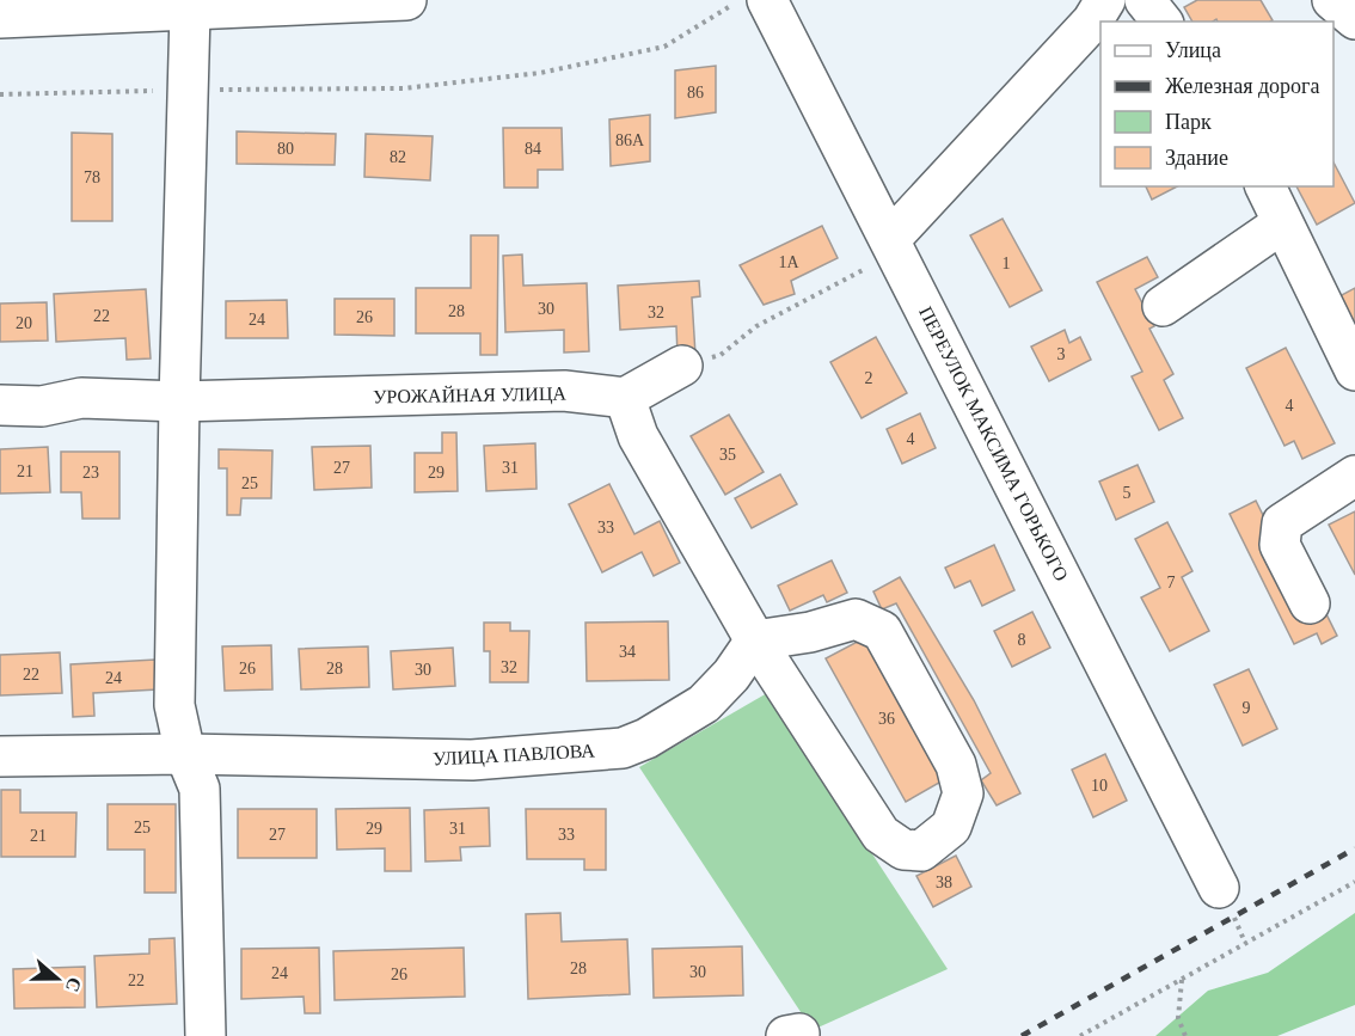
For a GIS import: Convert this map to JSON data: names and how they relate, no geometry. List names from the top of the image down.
{
  "streets": {
    "street": ["УРОЖАЙНАЯ УЛИЦА", "ПЕРЕУЛОК МАКСИМА ГОРЬКОГО", "УЛИЦА ПАВЛОВА"]
  },
  "house_numbers": [
    "86",
    "86А",
    "80",
    "84",
    "82",
    "78",
    "1А",
    "1",
    "30",
    "28",
    "32",
    "22",
    "26",
    "24",
    "20",
    "3",
    "2",
    "4",
    "4",
    "35",
    "27",
    "31",
    "21",
    "23",
    "29",
    "25",
    "5",
    "33",
    "7",
    "8",
    "34",
    "32",
    "26",
    "28",
    "30",
    "22",
    "24",
    "9",
    "36",
    "10",
    "25",
    "29",
    "31",
    "27",
    "33",
    "21",
    "38",
    "28",
    "30",
    "24",
    "26",
    "22"
  ],
  "legend": [
    "Улица",
    "Железная дорога",
    "Парк",
    "Здание"
  ],
  "north": "right"
}
